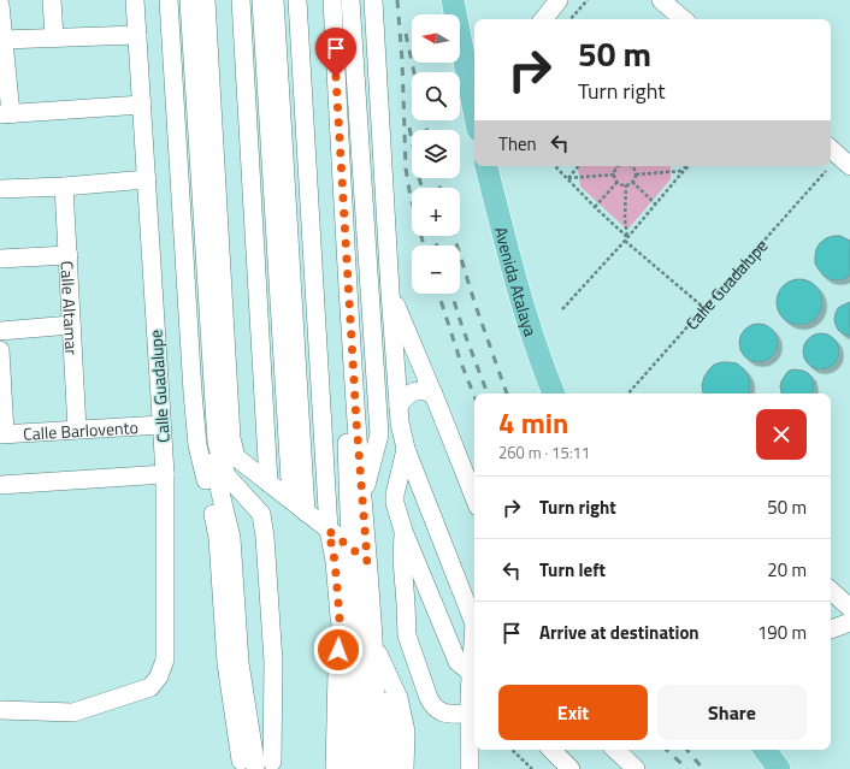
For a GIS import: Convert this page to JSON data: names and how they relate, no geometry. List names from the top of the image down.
{
  "streets": {
    "main road": ["Avenida Atalaya"],
    "street": ["Calle Guadalupe", "Calle Altamar", "Calle Barlovento"]
  },
  "crossings": [
    ["Calle Guadalupe", "Calle Barlovento"],
    ["Calle Altamar", "Calle Barlovento"]
  ],
  "north": "left",
  "page": {
    "map_buttons": ["+", "−"],
    "turn": ["50 m", "Turn right"],
    "then": "Then",
    "heading": ["4 min", "260 m · 15:11"],
    "list": [
      {
        "name": "Turn right",
        "value": "50 m"
      },
      {
        "name": "Turn left",
        "value": "20 m"
      },
      {
        "name": "Arrive at destination",
        "value": "190 m"
      }
    ],
    "buttons": ["Exit", "Share"]
  }
}
